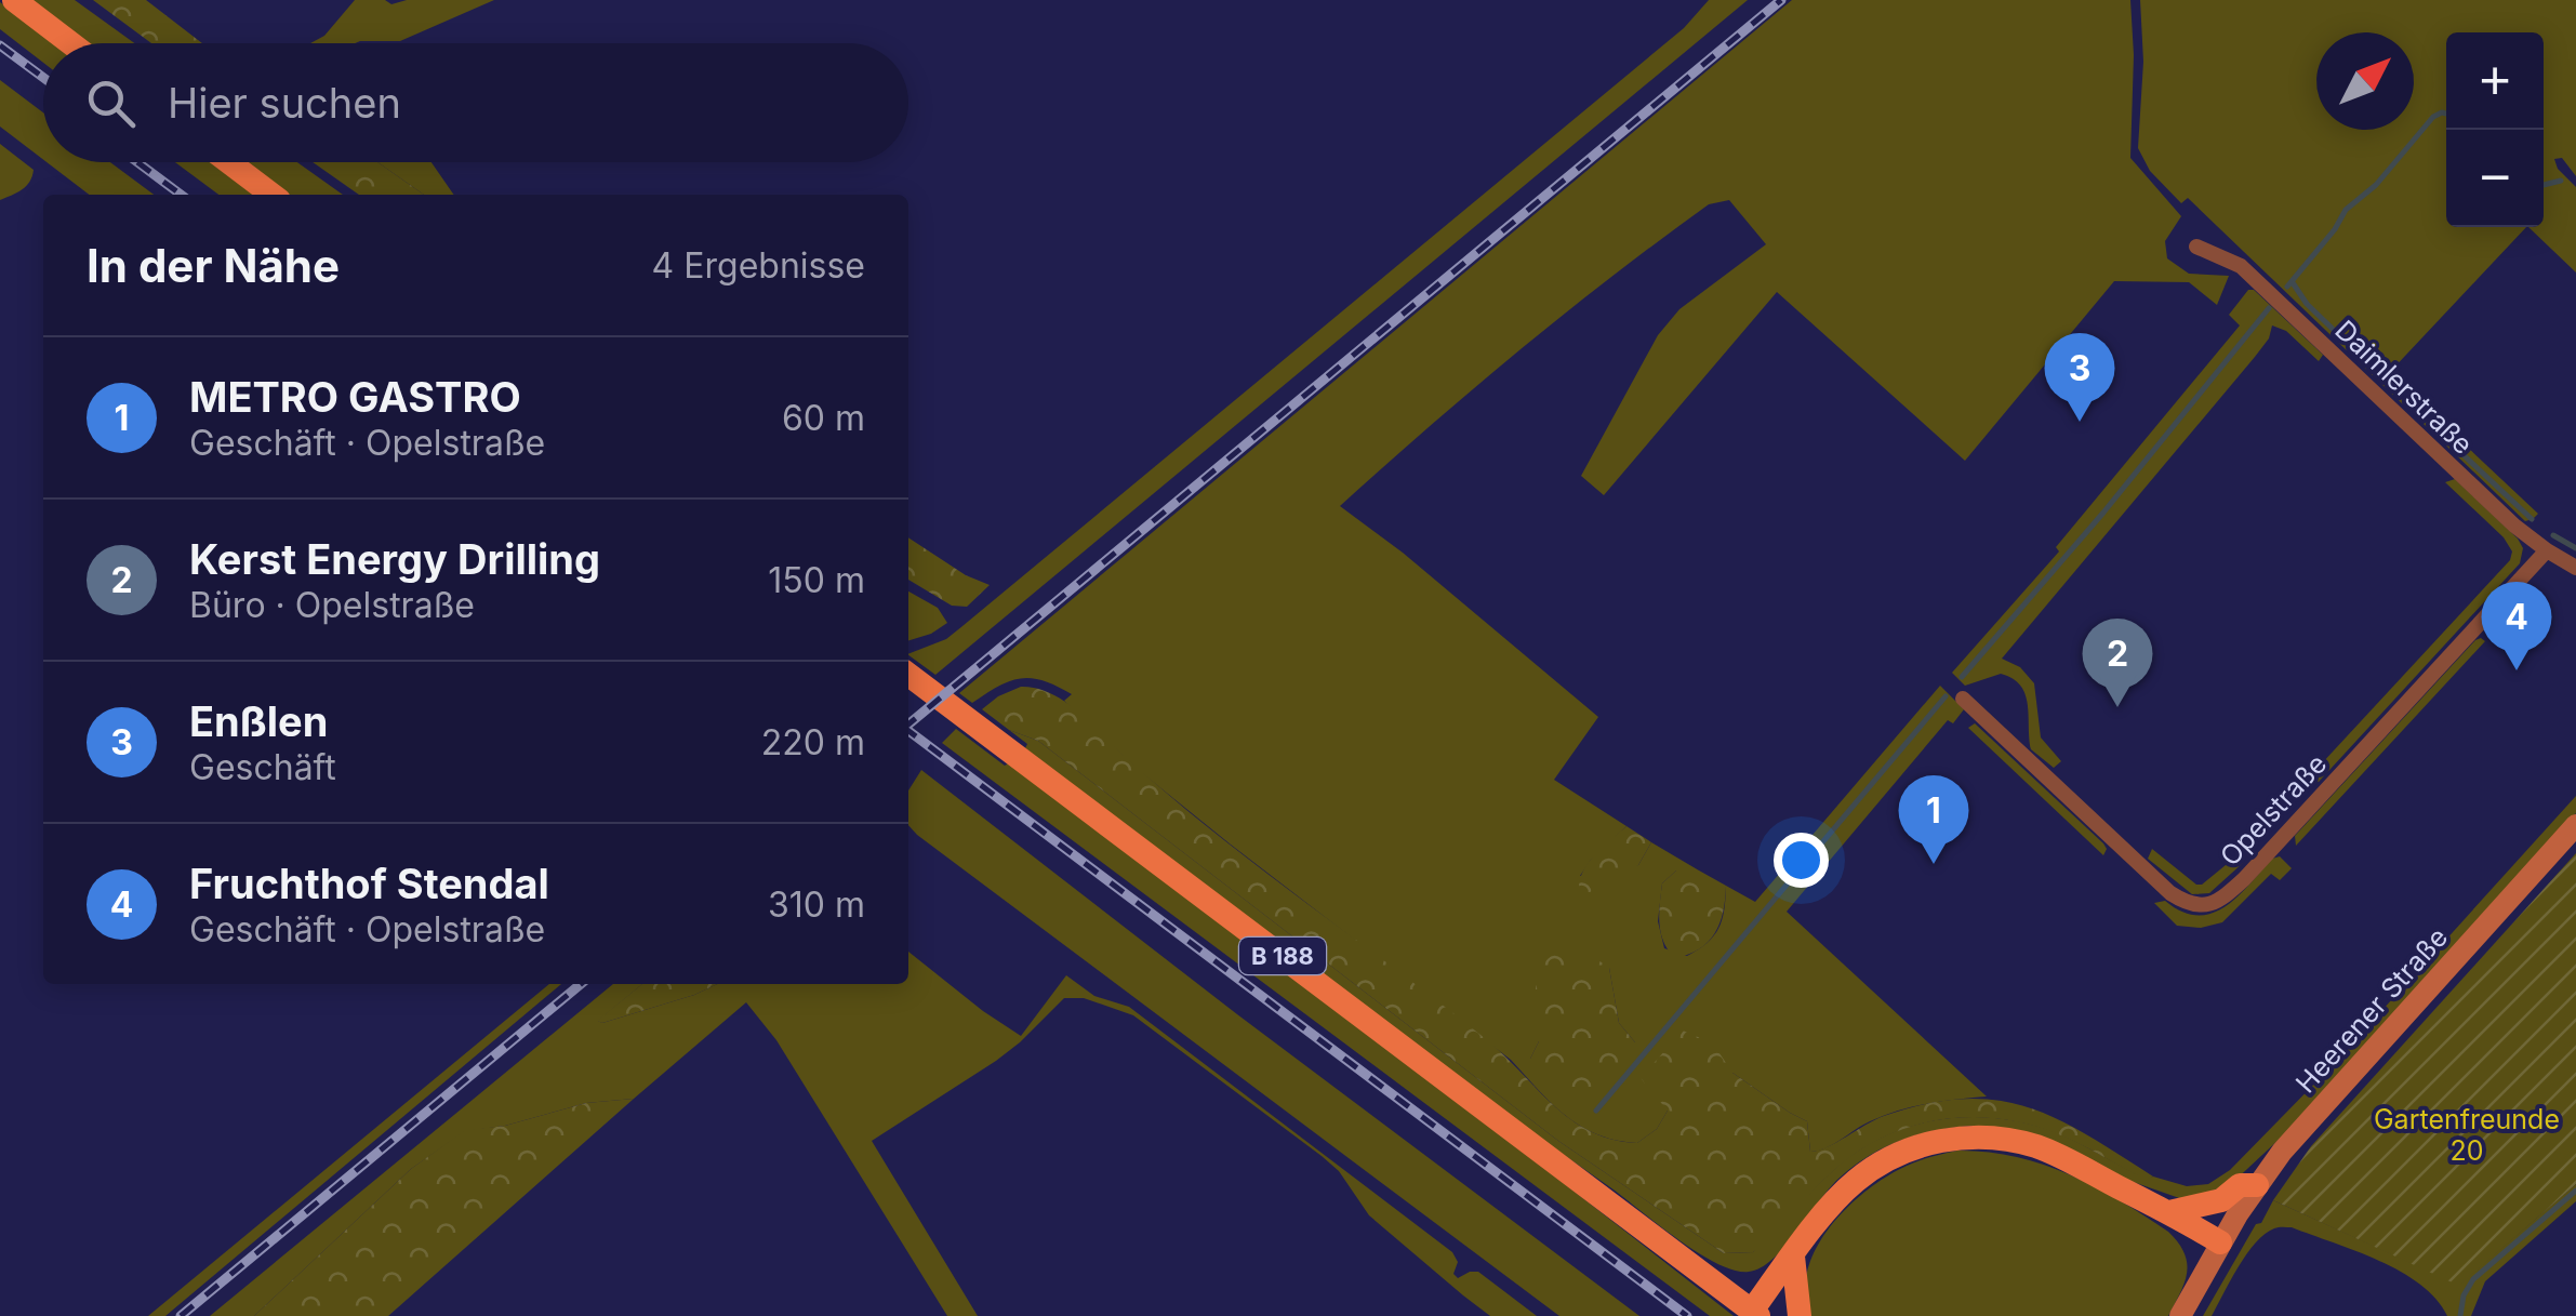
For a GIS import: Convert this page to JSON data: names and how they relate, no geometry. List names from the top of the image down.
{
  "streets": {
    "main road": ["B 188", "Heerener Straße"],
    "street": ["Daimlerstraße", "Opelstraße"]
  },
  "crossings": [
    ["Daimlerstraße", "Opelstraße"],
    ["B 188", "Heerener Straße"]
  ],
  "parks": ["Gartenfreunde 20"],
  "north": "top right",
  "page": {
    "map_buttons": ["+", "−"],
    "search": "Hier suchen",
    "heading": ["In der Nähe", "4 Ergebnisse"],
    "pins": [
      "3",
      "4",
      "2",
      "1"
    ],
    "list": [
      {
        "mark": "1",
        "name": "METRO GASTRO",
        "note": "Geschäft · Opelstraße",
        "value": "60 m"
      },
      {
        "mark": "2",
        "name": "Kerst Energy Drilling",
        "note": "Büro · Opelstraße",
        "value": "150 m"
      },
      {
        "mark": "3",
        "name": "Enßlen",
        "note": "Geschäft",
        "value": "220 m"
      },
      {
        "mark": "4",
        "name": "Fruchthof Stendal",
        "note": "Geschäft · Opelstraße",
        "value": "310 m"
      }
    ]
  }
}
